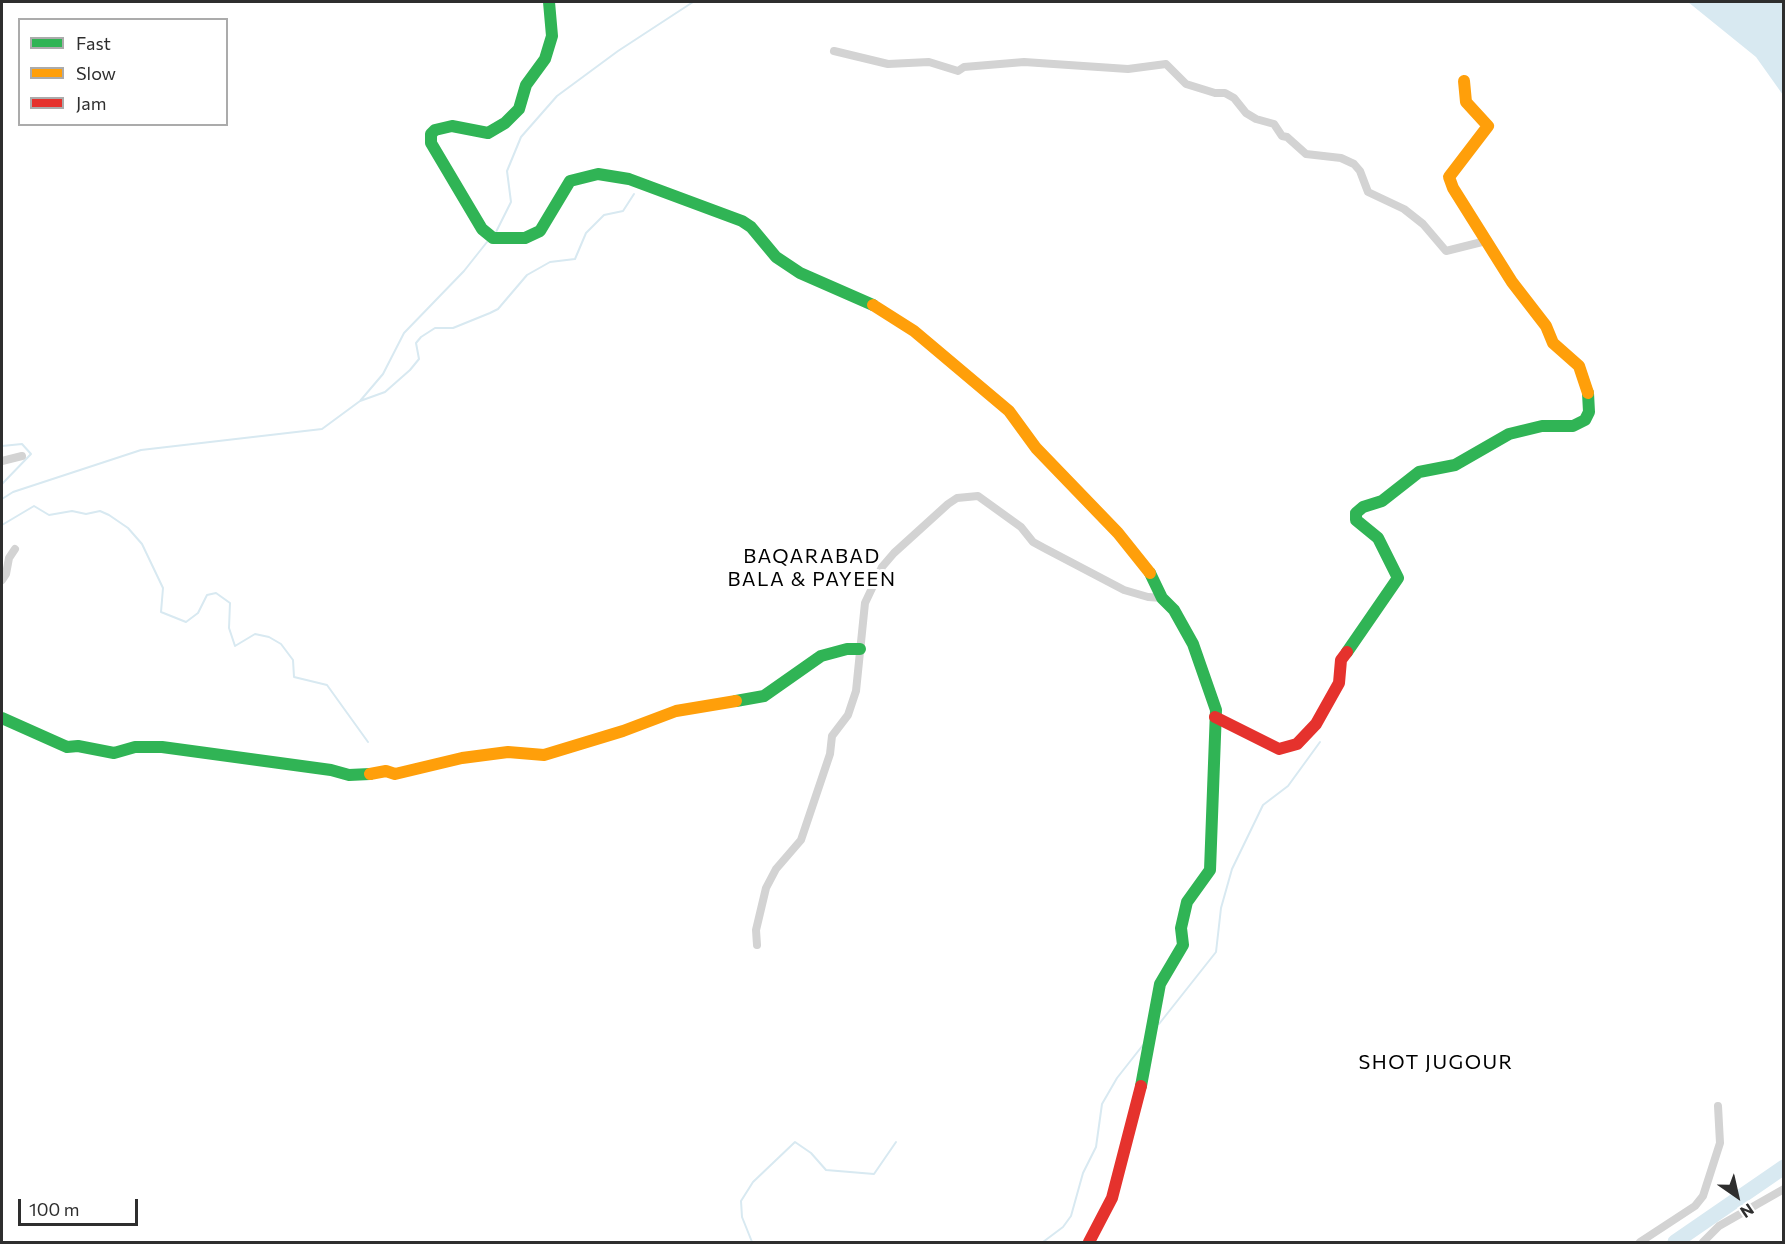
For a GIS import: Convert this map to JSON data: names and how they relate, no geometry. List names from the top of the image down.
{
  "districts": ["BAQARABAD BALA & PAYEEN", "SHOT JUGOUR"],
  "legend": ["Fast", "Slow", "Jam"],
  "scale_bar": "100 m",
  "north": "bottom right"
}
